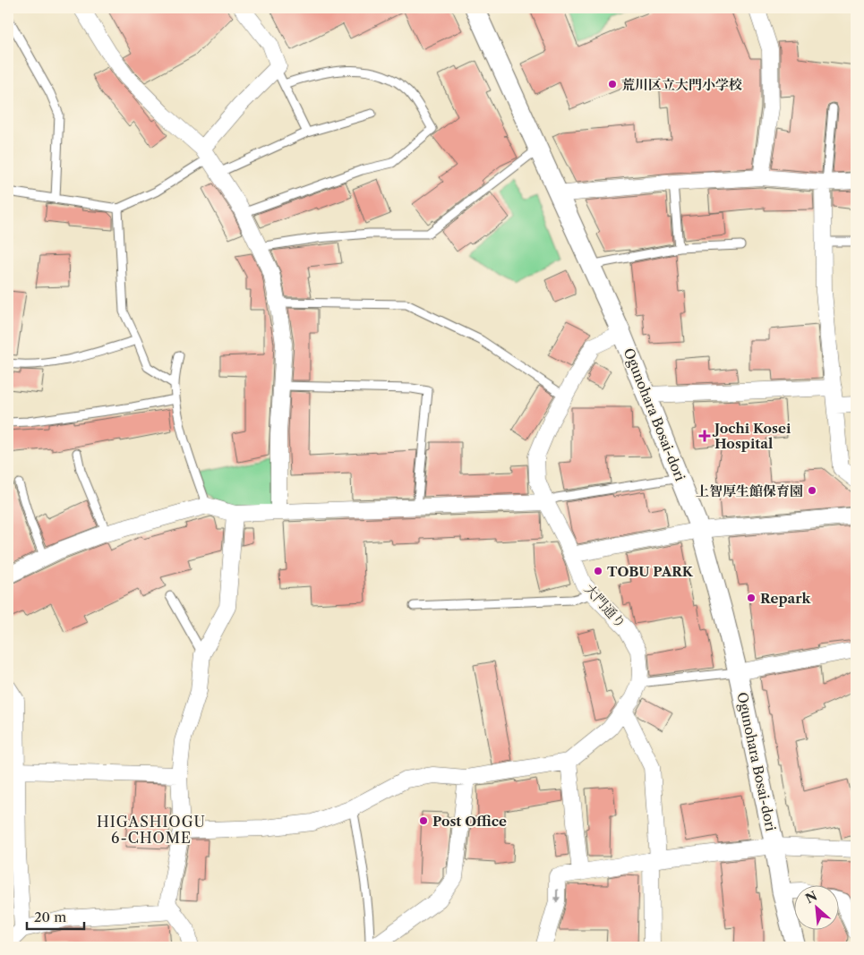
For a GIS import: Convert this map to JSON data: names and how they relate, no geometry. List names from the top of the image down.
{
  "streets": {
    "street": ["Ogunohara Bosai-dori", "大門通り"]
  },
  "crossings": [
    ["Ogunohara Bosai-dori", "大門通り"]
  ],
  "districts": ["HIGASHIOGU 6-CHOME"],
  "places": {
    "other": [
      "荒川区立大門小学校",
      "上智厚生館保育園",
      "TOBU PARK",
      "Repark",
      "Post Office"
    ],
    "health": ["Jochi Kosei Hospital"]
  },
  "scale_bar": "20 m",
  "north": "top left"
}
